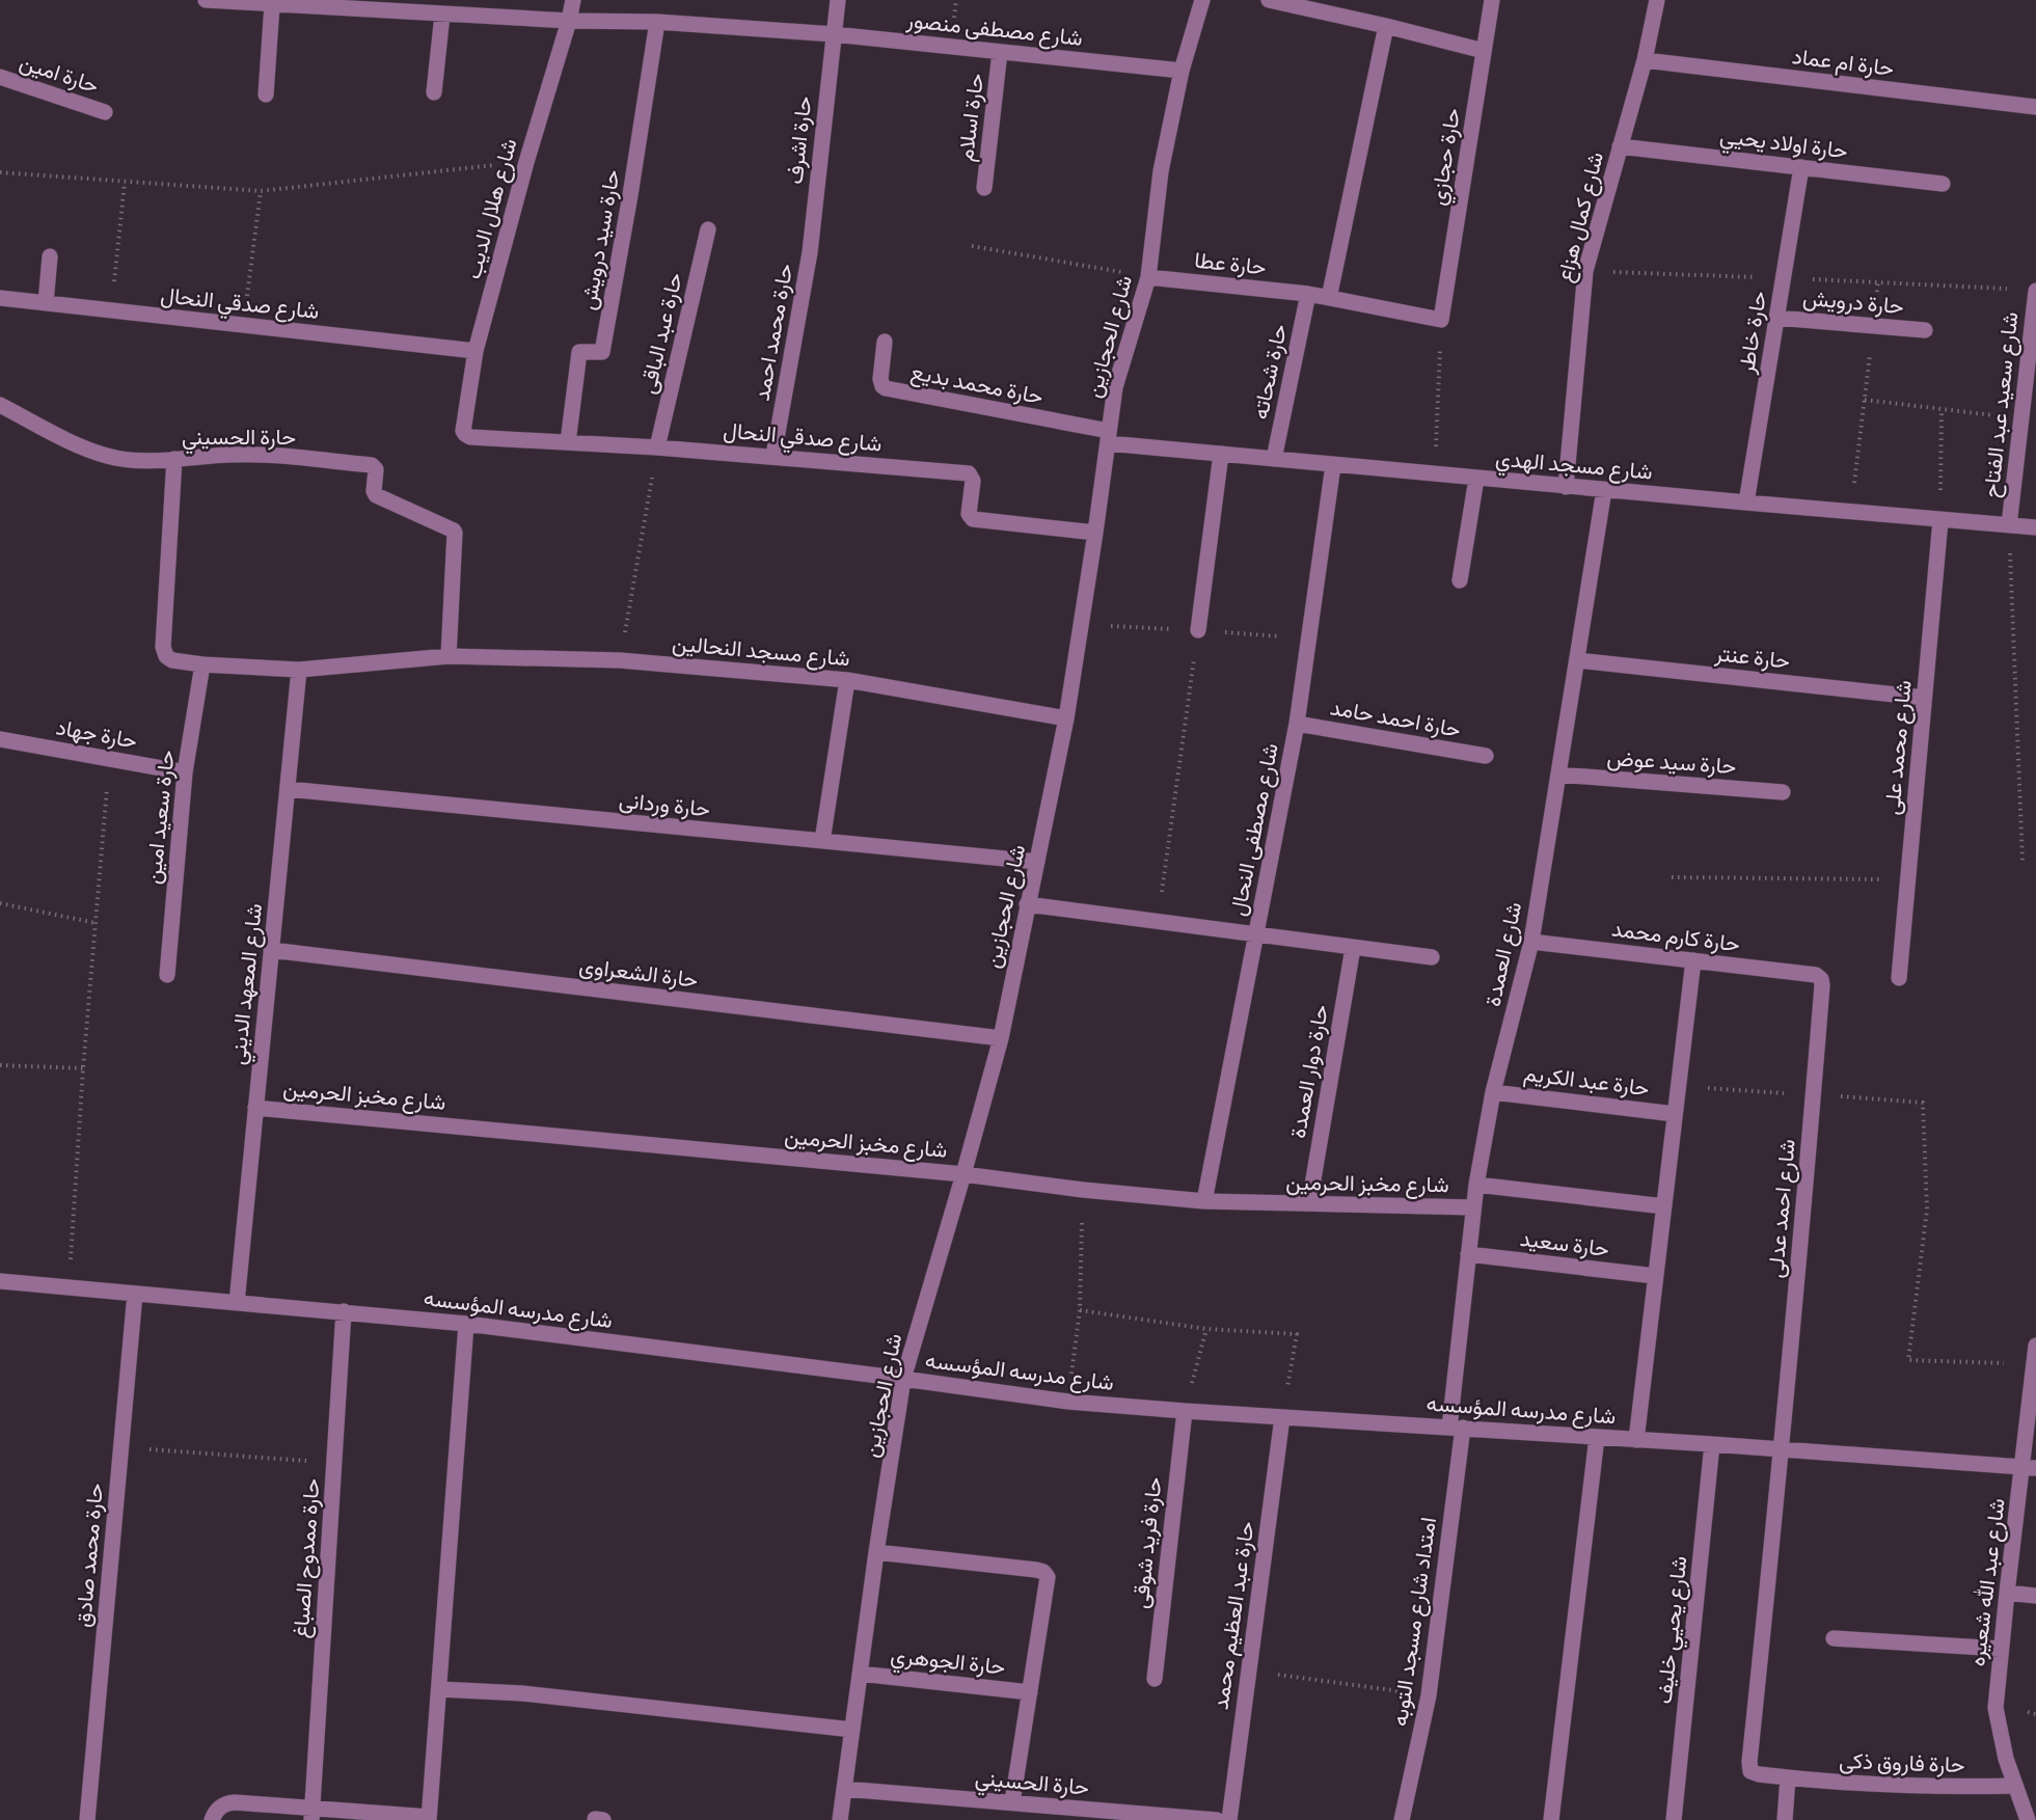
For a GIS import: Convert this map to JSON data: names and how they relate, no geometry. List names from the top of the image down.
{
  "streets": {
    "street": [
      "شارع مصطفى منصور",
      "حارة ام عماد",
      "حارة امين",
      "حارة اسلام",
      "حارة اشرف",
      "حارة اولاد يحيي",
      "حارة حجازي",
      "شارع هلال الديب",
      "شارع كمال هزاع",
      "حارة سيد درويش",
      "حارة عطا",
      "حارة درويش",
      "شارع صدقي النحال",
      "حارة محمد احمد",
      "حارة خاطر",
      "حارة عبد الباقى",
      "شارع الحجازين",
      "حارة شحاته",
      "حارة محمد بديع",
      "شارع سعيد عبد الفتاح",
      "حارة الحسيني",
      "شارع مسجد الهدي",
      "شارع مسجد النحالين",
      "حارة عنتر",
      "حارة احمد حامد",
      "حارة جهاد",
      "شارع محمد على",
      "حارة سيد عوض",
      "حارة وردانى",
      "حارة سعيد امين",
      "شارع مصطفى النحال",
      "حارة كارم محمد",
      "شارع العمدة",
      "حارة الشعراوى",
      "شارع المعهد الديني",
      "حارة دوار العمدة",
      "حارة عبد الكريم",
      "شارع مخبز الحرمين",
      "شارع احمد عدلى",
      "حارة سعيد",
      "شارع مدرسه المؤسسه",
      "حارة فريد شوقى",
      "حارة محمد صادق",
      "حارة ممدوح الصباغ",
      "شارع عبد الله شعيره",
      "حارة عبد العظيم محمد",
      "امتداد شارع مسجد التوبه",
      "شارع يحيي خليف",
      "حارة الجوهري",
      "حارة فاروق ذكى"
    ]
  },
  "crossings": [
    ["شارع مصطفى منصور", "حارة اسلام"],
    ["شارع مصطفى منصور", "حارة اشرف"],
    ["شارع مصطفى منصور", "شارع هلال الديب"],
    ["شارع مصطفى منصور", "حارة سيد درويش"],
    ["شارع مصطفى منصور", "شارع الحجازين"],
    ["حارة ام عماد", "شارع كمال هزاع"],
    ["حارة اشرف", "حارة محمد احمد"],
    ["حارة اولاد يحيي", "شارع كمال هزاع"],
    ["حارة اولاد يحيي", "حارة خاطر"],
    ["حارة حجازي", "حارة عطا"],
    ["شارع هلال الديب", "شارع صدقي النحال"],
    ["شارع كمال هزاع", "شارع مسجد الهدي"],
    ["حارة سيد درويش", "شارع صدقي النحال"],
    ["حارة عطا", "شارع الحجازين"],
    ["حارة عطا", "حارة شحاته"],
    ["حارة درويش", "حارة خاطر"],
    ["شارع صدقي النحال", "حارة محمد احمد"],
    ["شارع صدقي النحال", "حارة عبد الباقى"],
    ["شارع صدقي النحال", "شارع الحجازين"],
    ["حارة خاطر", "شارع مسجد الهدي"],
    ["شارع الحجازين", "حارة محمد بديع"],
    ["شارع الحجازين", "حارة الحسيني"],
    ["شارع الحجازين", "شارع مسجد الهدي"],
    ["شارع الحجازين", "شارع مسجد النحالين"],
    ["شارع الحجازين", "حارة وردانى"],
    ["شارع الحجازين", "حارة الشعراوى"],
    ["شارع الحجازين", "شارع مخبز الحرمين"],
    ["شارع الحجازين", "شارع مدرسه المؤسسه"],
    ["شارع الحجازين", "حارة الجوهري"],
    ["حارة شحاته", "شارع مسجد الهدي"],
    ["حارة محمد بديع", "شارع مسجد الهدي"],
    ["شارع سعيد عبد الفتاح", "شارع مسجد الهدي"],
    ["حارة الحسيني", "شارع مسجد النحالين"],
    ["شارع مسجد الهدي", "شارع محمد على"],
    ["شارع مسجد الهدي", "شارع مصطفى النحال"],
    ["شارع مسجد الهدي", "شارع العمدة"],
    ["شارع مسجد النحالين", "حارة سعيد امين"],
    ["شارع مسجد النحالين", "شارع المعهد الديني"],
    ["حارة عنتر", "شارع محمد على"],
    ["حارة عنتر", "شارع العمدة"],
    ["حارة احمد حامد", "شارع مصطفى النحال"],
    ["حارة جهاد", "حارة سعيد امين"],
    ["حارة سيد عوض", "شارع العمدة"],
    ["حارة وردانى", "شارع المعهد الديني"],
    ["شارع مصطفى النحال", "شارع مخبز الحرمين"],
    ["حارة كارم محمد", "شارع العمدة"],
    ["حارة كارم محمد", "شارع احمد عدلى"],
    ["شارع العمدة", "حارة عبد الكريم"],
    ["شارع العمدة", "شارع مخبز الحرمين"],
    ["شارع العمدة", "حارة سعيد"],
    ["شارع العمدة", "شارع مدرسه المؤسسه"],
    ["شارع العمدة", "امتداد شارع مسجد التوبه"],
    ["حارة الشعراوى", "شارع المعهد الديني"],
    ["شارع المعهد الديني", "شارع مخبز الحرمين"],
    ["شارع المعهد الديني", "شارع مدرسه المؤسسه"],
    ["حارة دوار العمدة", "شارع مخبز الحرمين"],
    ["شارع احمد عدلى", "شارع مدرسه المؤسسه"],
    ["شارع احمد عدلى", "حارة فاروق ذكى"],
    ["شارع مدرسه المؤسسه", "حارة فريد شوقى"],
    ["شارع مدرسه المؤسسه", "حارة محمد صادق"],
    ["شارع مدرسه المؤسسه", "حارة ممدوح الصباغ"],
    ["شارع مدرسه المؤسسه", "شارع عبد الله شعيره"],
    ["شارع مدرسه المؤسسه", "حارة عبد العظيم محمد"],
    ["شارع مدرسه المؤسسه", "امتداد شارع مسجد التوبه"],
    ["شارع مدرسه المؤسسه", "شارع يحيي خليف"],
    ["شارع عبد الله شعيره", "حارة فاروق ذكى"]
  ]
}
